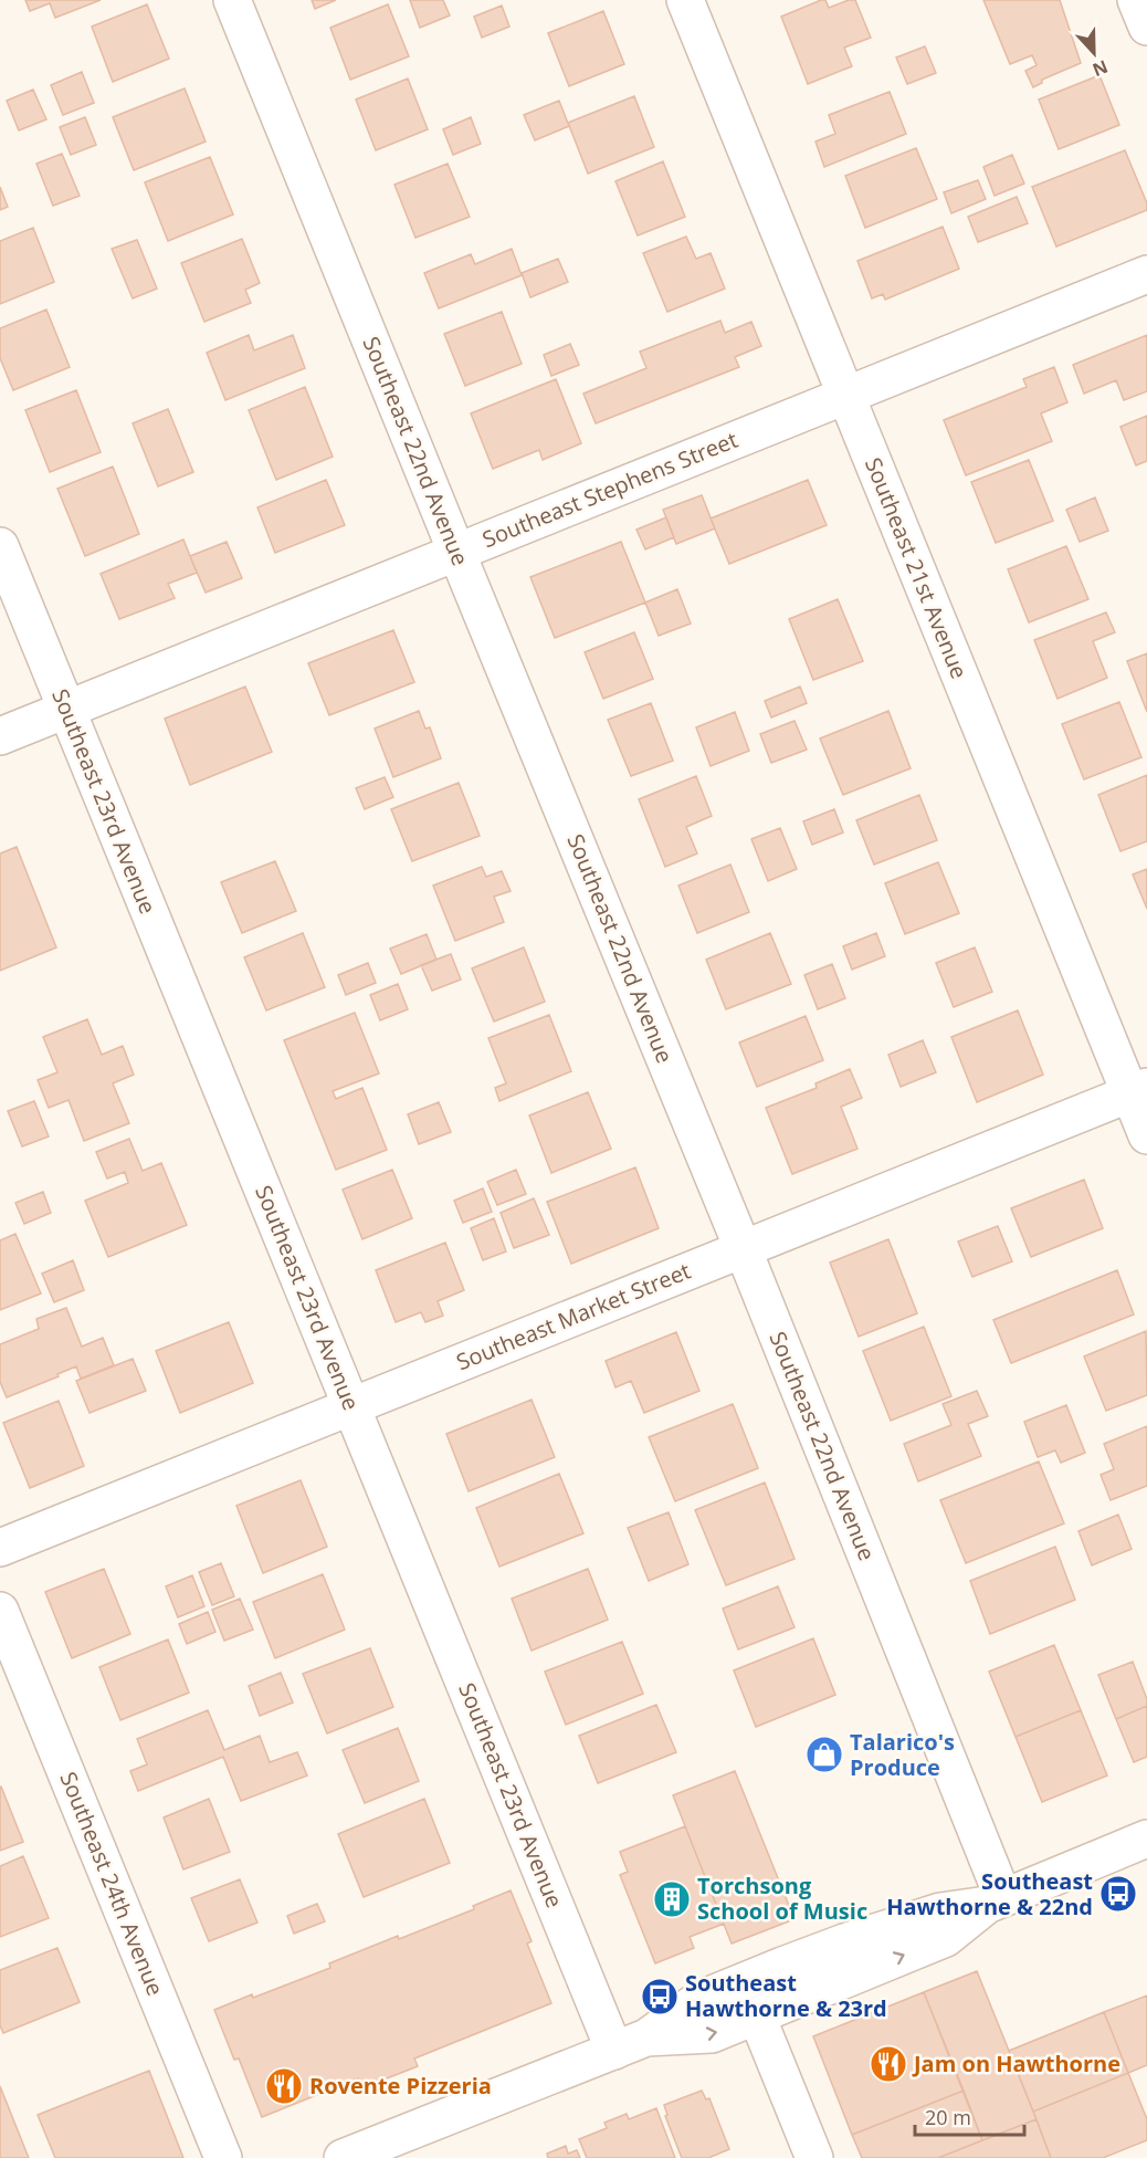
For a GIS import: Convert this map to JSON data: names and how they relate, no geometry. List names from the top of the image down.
{
  "streets": {
    "street": [
      "Southeast 22nd Avenue",
      "Southeast Stephens Street",
      "Southeast 21st Avenue",
      "Southeast 23rd Avenue",
      "Southeast Market Street",
      "Southeast 24th Avenue"
    ]
  },
  "crossings": [
    ["Southeast 22nd Avenue", "Southeast Stephens Street"],
    ["Southeast 22nd Avenue", "Southeast Market Street"],
    ["Southeast Stephens Street", "Southeast 21st Avenue"],
    ["Southeast Stephens Street", "Southeast 23rd Avenue"],
    ["Southeast 21st Avenue", "Southeast Market Street"],
    ["Southeast 23rd Avenue", "Southeast Market Street"]
  ],
  "places": {
    "shop": ["Talarico's Produce"],
    "bus stop": ["Southeast Hawthorne & 22nd", "Southeast Hawthorne & 23rd"],
    "building": ["Torchsong School of Music"],
    "restaurant": ["Jam on Hawthorne", "Rovente Pizzeria"]
  },
  "scale_bar": "20 m",
  "north": "bottom"
}
